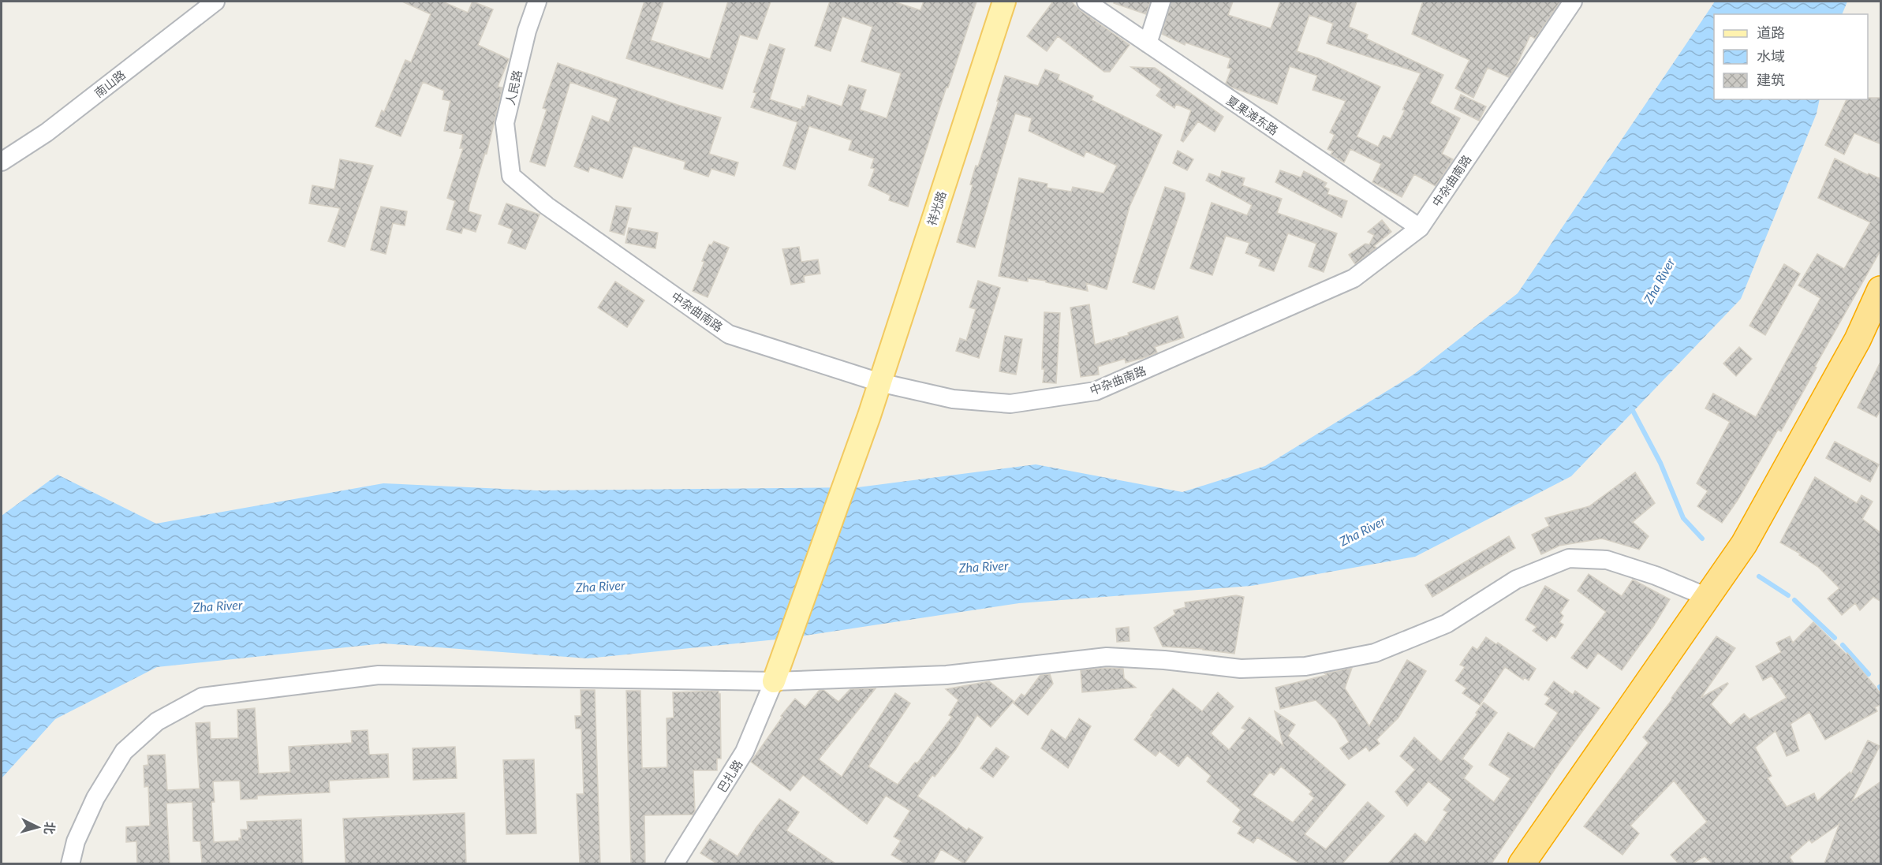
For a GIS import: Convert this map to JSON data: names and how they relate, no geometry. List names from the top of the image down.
{
  "streets": {
    "main road": ["祥光路"],
    "street": [
      "南山路",
      "人民路",
      "夏果滩东路",
      "中杂曲南路",
      "巴扎路"
    ]
  },
  "crossings": [
    ["人民路", "中杂曲南路"],
    ["夏果滩东路", "中杂曲南路"],
    ["中杂曲南路", "祥光路"],
    ["祥光路", "巴扎路"]
  ],
  "water": ["Zha River"],
  "legend": ["道路", "水域", "建筑"],
  "north": "right"
}
